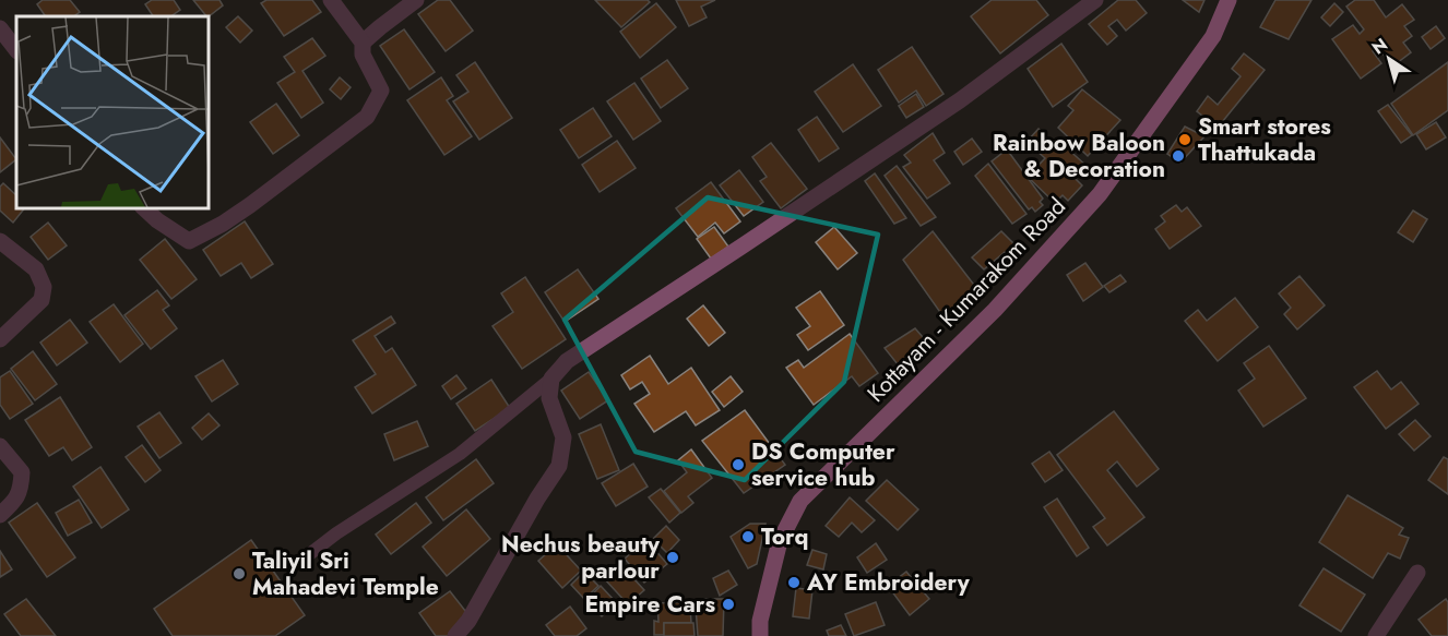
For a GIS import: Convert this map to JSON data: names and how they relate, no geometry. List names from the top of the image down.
{
  "streets": {
    "main road": ["Kottayam - Kumarakom Road"]
  },
  "places": [
    "Smart stores Thattukada",
    "Rainbow Baloon & Decoration",
    "DS Computer service hub",
    "Torq",
    "Nechus beauty parlour",
    "Taliyil Sri Mahadevi Temple",
    "AY Embroidery",
    "Empire Cars"
  ],
  "north": "top left"
}
